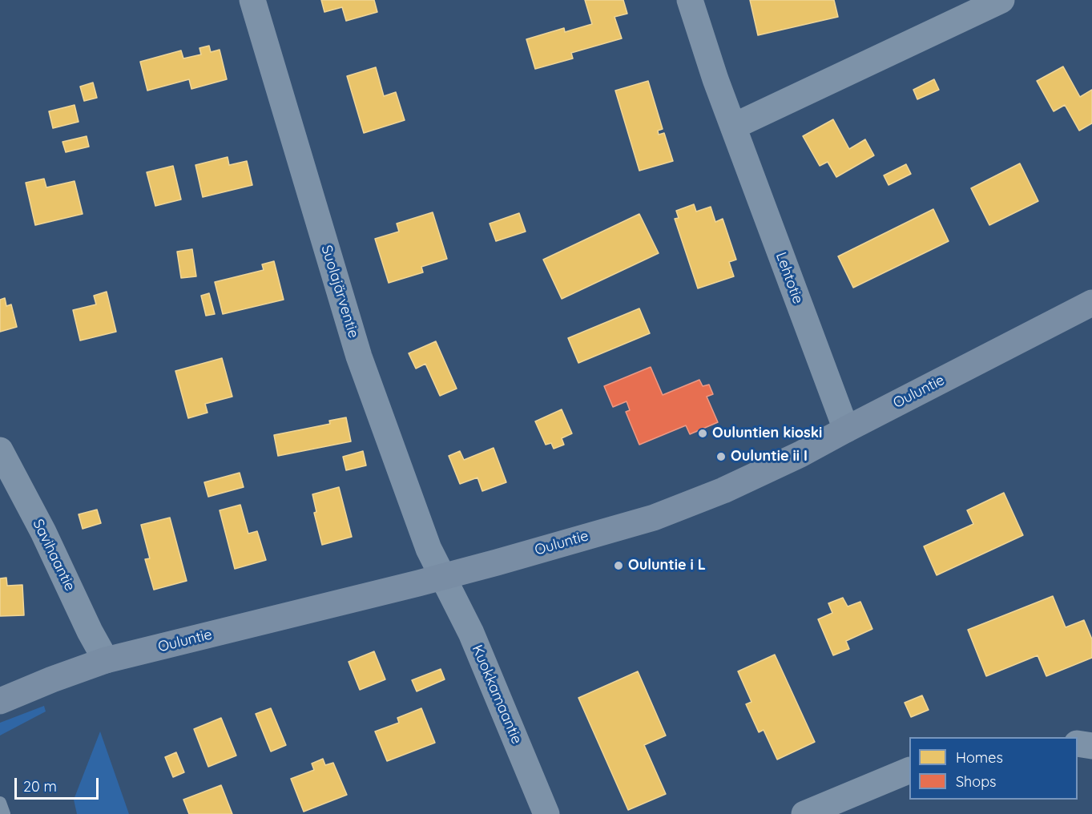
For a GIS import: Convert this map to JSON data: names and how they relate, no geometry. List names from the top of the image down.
{
  "streets": {
    "main road": ["Ouluntie"],
    "street": [
      "Lehtotie",
      "Suolajärventie",
      "Savihaantie",
      "Kuokkamaantie"
    ]
  },
  "crossings": [
    ["Lehtotie", "Ouluntie"],
    ["Suolajärventie", "Ouluntie"],
    ["Suolajärventie", "Kuokkamaantie"],
    ["Ouluntie", "Savihaantie"],
    ["Ouluntie", "Kuokkamaantie"]
  ],
  "places": ["Ouluntien kioski", "Ouluntie ii I", "Ouluntie i L"],
  "legend": ["Homes", "Shops"],
  "scale_bar": "20 m"
}
